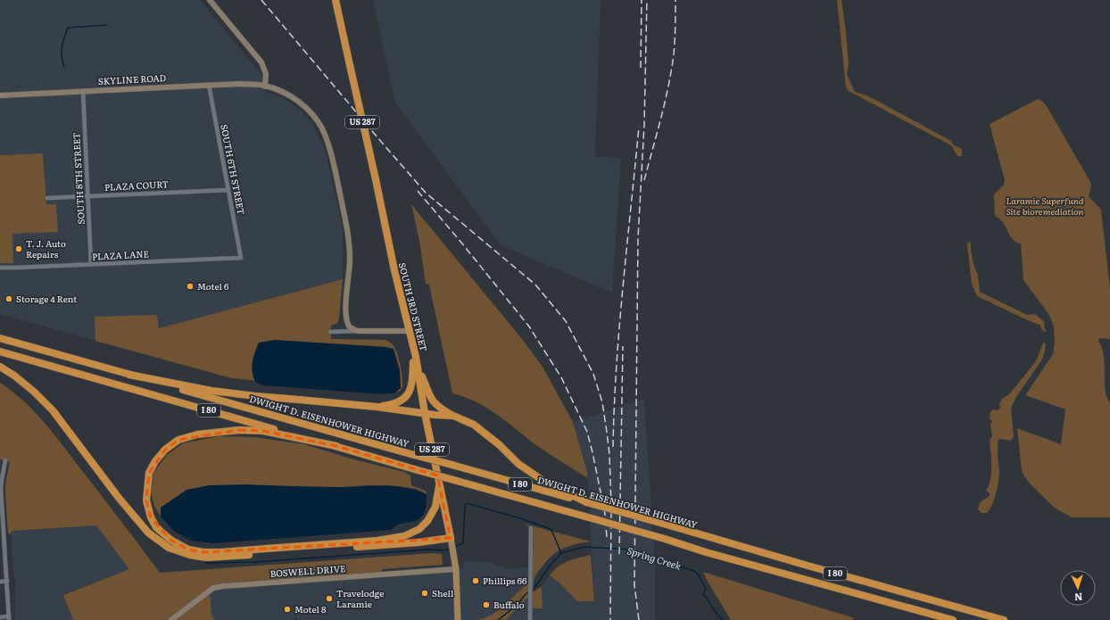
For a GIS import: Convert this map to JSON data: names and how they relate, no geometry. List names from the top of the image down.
{
  "streets": {
    "highway": [
      "US 287",
      "SOUTH 3RD STREET",
      "I 80",
      "DWIGHT D. EISENHOWER HIGHWAY"
    ],
    "main road": ["SKYLINE ROAD", "BOSWELL DRIVE"],
    "street": [
      "SOUTH 6TH STREET",
      "SOUTH 8TH STREET",
      "PLAZA COURT",
      "PLAZA LANE"
    ]
  },
  "crossings": [
    ["SKYLINE ROAD", "SOUTH 6TH STREET"],
    ["SKYLINE ROAD", "SOUTH 8TH STREET"],
    ["SOUTH 6TH STREET", "PLAZA COURT"],
    ["SOUTH 6TH STREET", "PLAZA LANE"],
    ["SOUTH 8TH STREET", "PLAZA COURT"],
    ["SOUTH 8TH STREET", "PLAZA LANE"],
    ["SOUTH 3RD STREET", "BOSWELL DRIVE"]
  ],
  "water": ["Spring Creek"],
  "parks": ["Laramie Superfund Site bioremediation"],
  "places": [
    "T. J. Auto Repairs",
    "Motel 6",
    "Storage 4 Rent",
    "Phillips 66",
    "Shell",
    "Travelodge Laramie",
    "Buffalo",
    "Motel 8"
  ],
  "north": "bottom"
}
